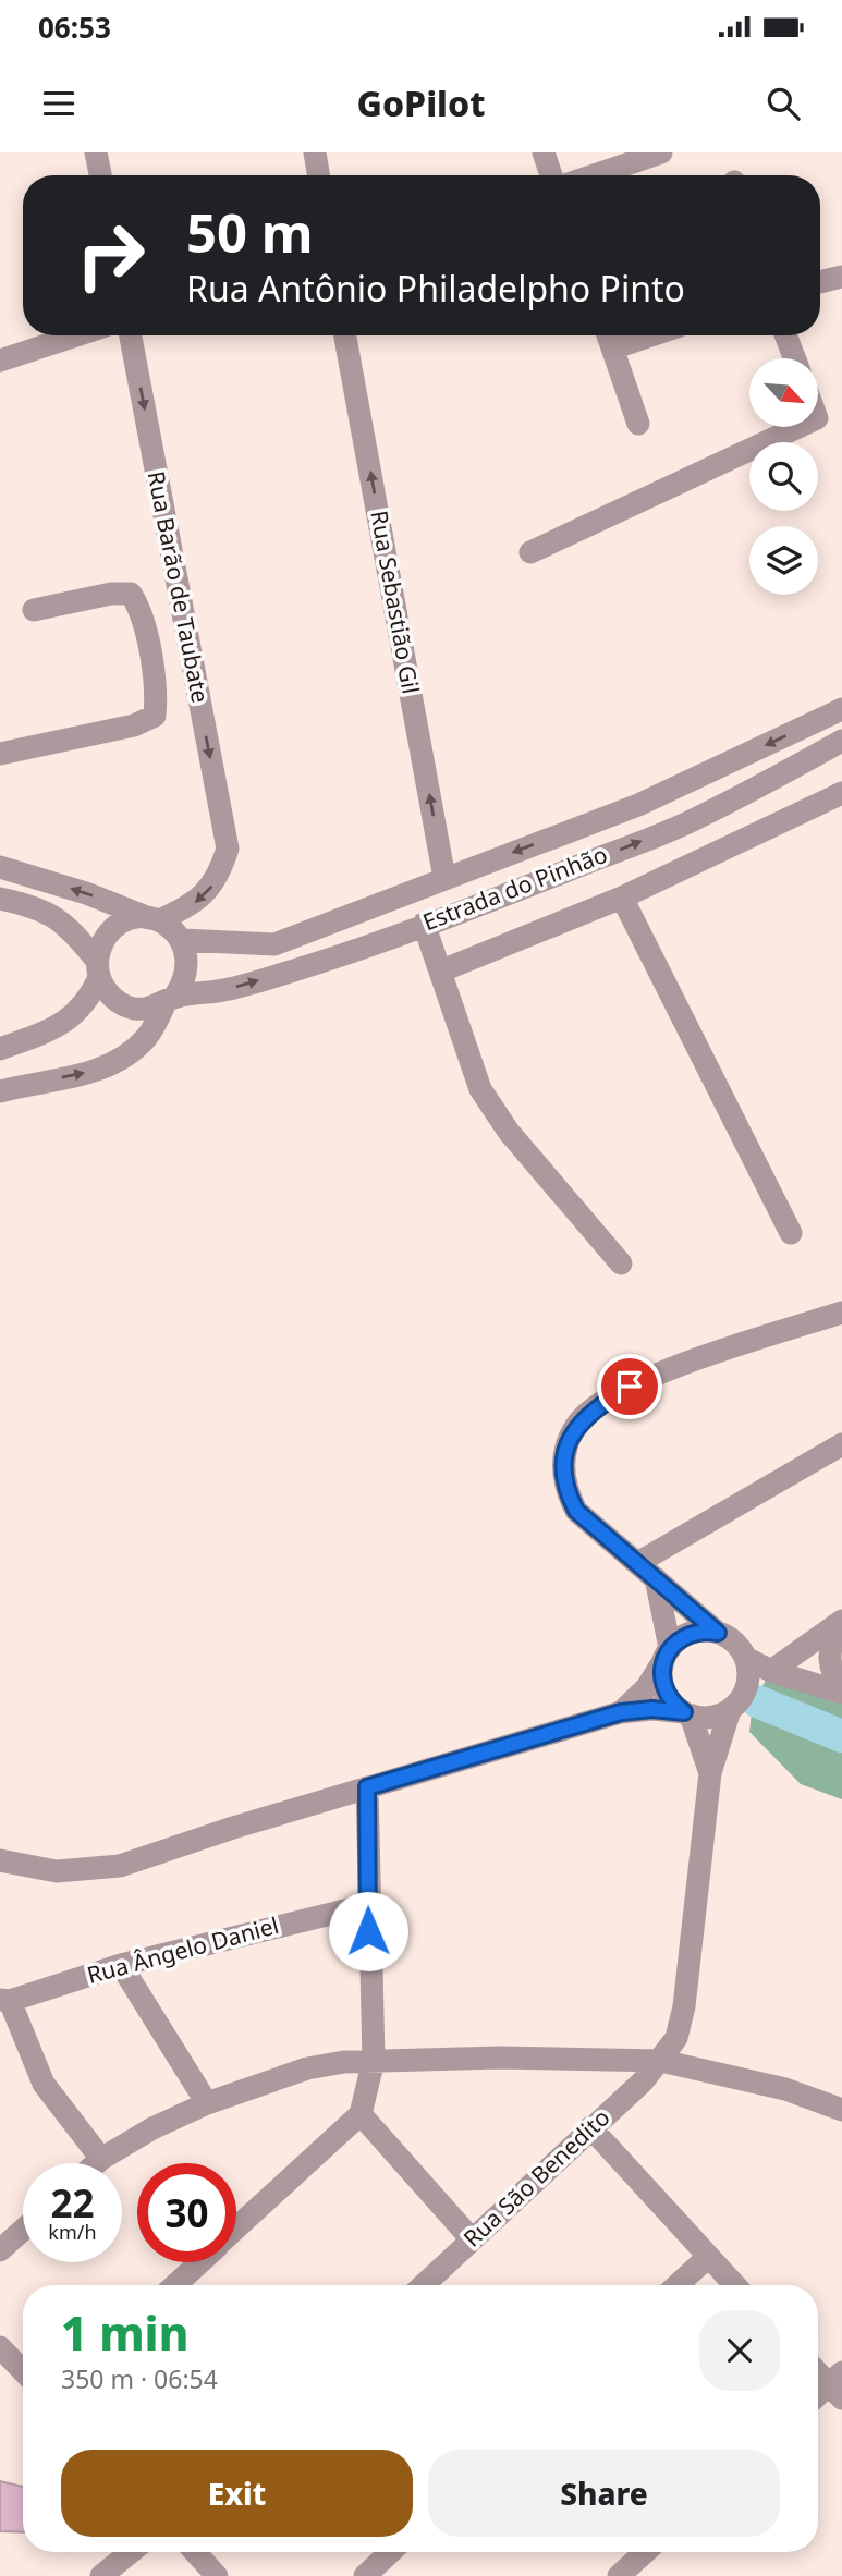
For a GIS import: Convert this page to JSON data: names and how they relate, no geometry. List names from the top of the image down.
{
  "streets": {
    "street": [
      "Rua Barão de Taubate",
      "Rua Sebastião Gil",
      "Estrada do Pinhão",
      "Rua Ângelo Daniel",
      "Rua São Benedito"
    ]
  },
  "crossings": [
    ["Rua Barão de Taubate", "Estrada do Pinhão"],
    ["Rua Sebastião Gil", "Estrada do Pinhão"]
  ],
  "one_way": ["Rua Barão de Taubate", "Rua Sebastião Gil"],
  "north": "bottom right",
  "page": {
    "status": "06:53",
    "header": "GoPilot",
    "turn": ["50 m", "Rua Antônio Philadelpho Pinto"],
    "speed": "22 km/h",
    "limit": "30",
    "heading": ["1 min", "350 m · 06:54"],
    "buttons": ["Exit", "Share"]
  }
}
